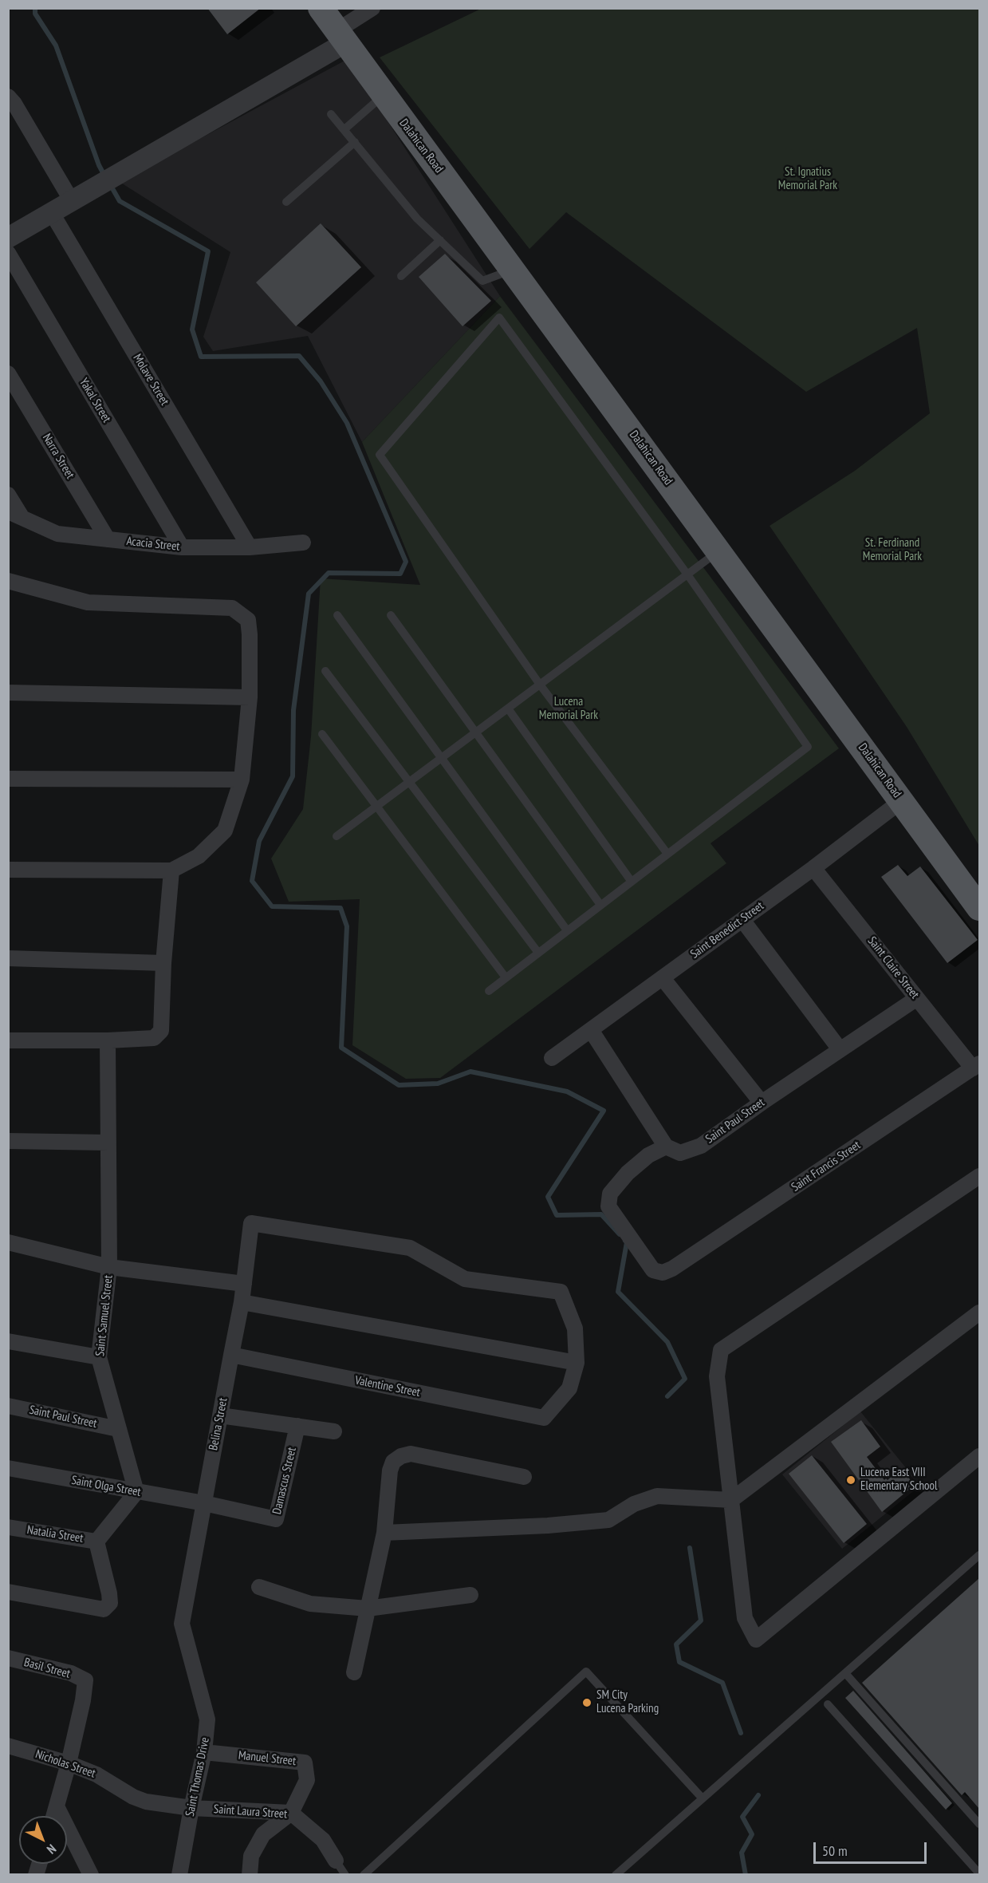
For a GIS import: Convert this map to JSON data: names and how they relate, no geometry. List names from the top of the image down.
{
  "streets": {
    "main road": ["Dalahican Road"],
    "street": [
      "Molave Street",
      "Yakal Street",
      "Narra Street",
      "Acacia Street",
      "Saint Benedict Street",
      "Saint Claire Street",
      "Saint Paul Street",
      "Saint Francis Street",
      "Saint Samuel Street",
      "Valentine Street",
      "Belina Street",
      "Damascus Street",
      "Saint Olga Street",
      "Natalia Street",
      "Basil Street",
      "Manuel Street",
      "Nicholas Street",
      "Saint Thomas Drive",
      "Saint Laura Street"
    ]
  },
  "crossings": [
    ["Dalahican Road", "Saint Benedict Street"],
    ["Molave Street", "Acacia Street"],
    ["Yakal Street", "Acacia Street"],
    ["Narra Street", "Acacia Street"],
    ["Saint Benedict Street", "Saint Claire Street"],
    ["Saint Claire Street", "Saint Paul Street"],
    ["Saint Claire Street", "Saint Francis Street"],
    ["Saint Paul Street", "Saint Francis Street"],
    ["Saint Paul Street", "Saint Samuel Street"],
    ["Saint Samuel Street", "Saint Olga Street"],
    ["Saint Samuel Street", "Natalia Street"],
    ["Valentine Street", "Belina Street"],
    ["Belina Street", "Damascus Street"],
    ["Belina Street", "Saint Olga Street"],
    ["Belina Street", "Saint Thomas Drive"],
    ["Damascus Street", "Saint Olga Street"],
    ["Saint Olga Street", "Natalia Street"],
    ["Basil Street", "Nicholas Street"],
    ["Manuel Street", "Saint Thomas Drive"],
    ["Manuel Street", "Saint Laura Street"],
    ["Nicholas Street", "Saint Laura Street"],
    ["Saint Thomas Drive", "Saint Laura Street"]
  ],
  "parks": ["St. Ignatius Memorial Park", "St. Ferdinand Memorial Park", "Lucena Memorial Park"],
  "places": ["Lucena East VIII Elementary School", "SM City Lucena Parking"],
  "scale_bar": "50 m",
  "north": "bottom right"
}
